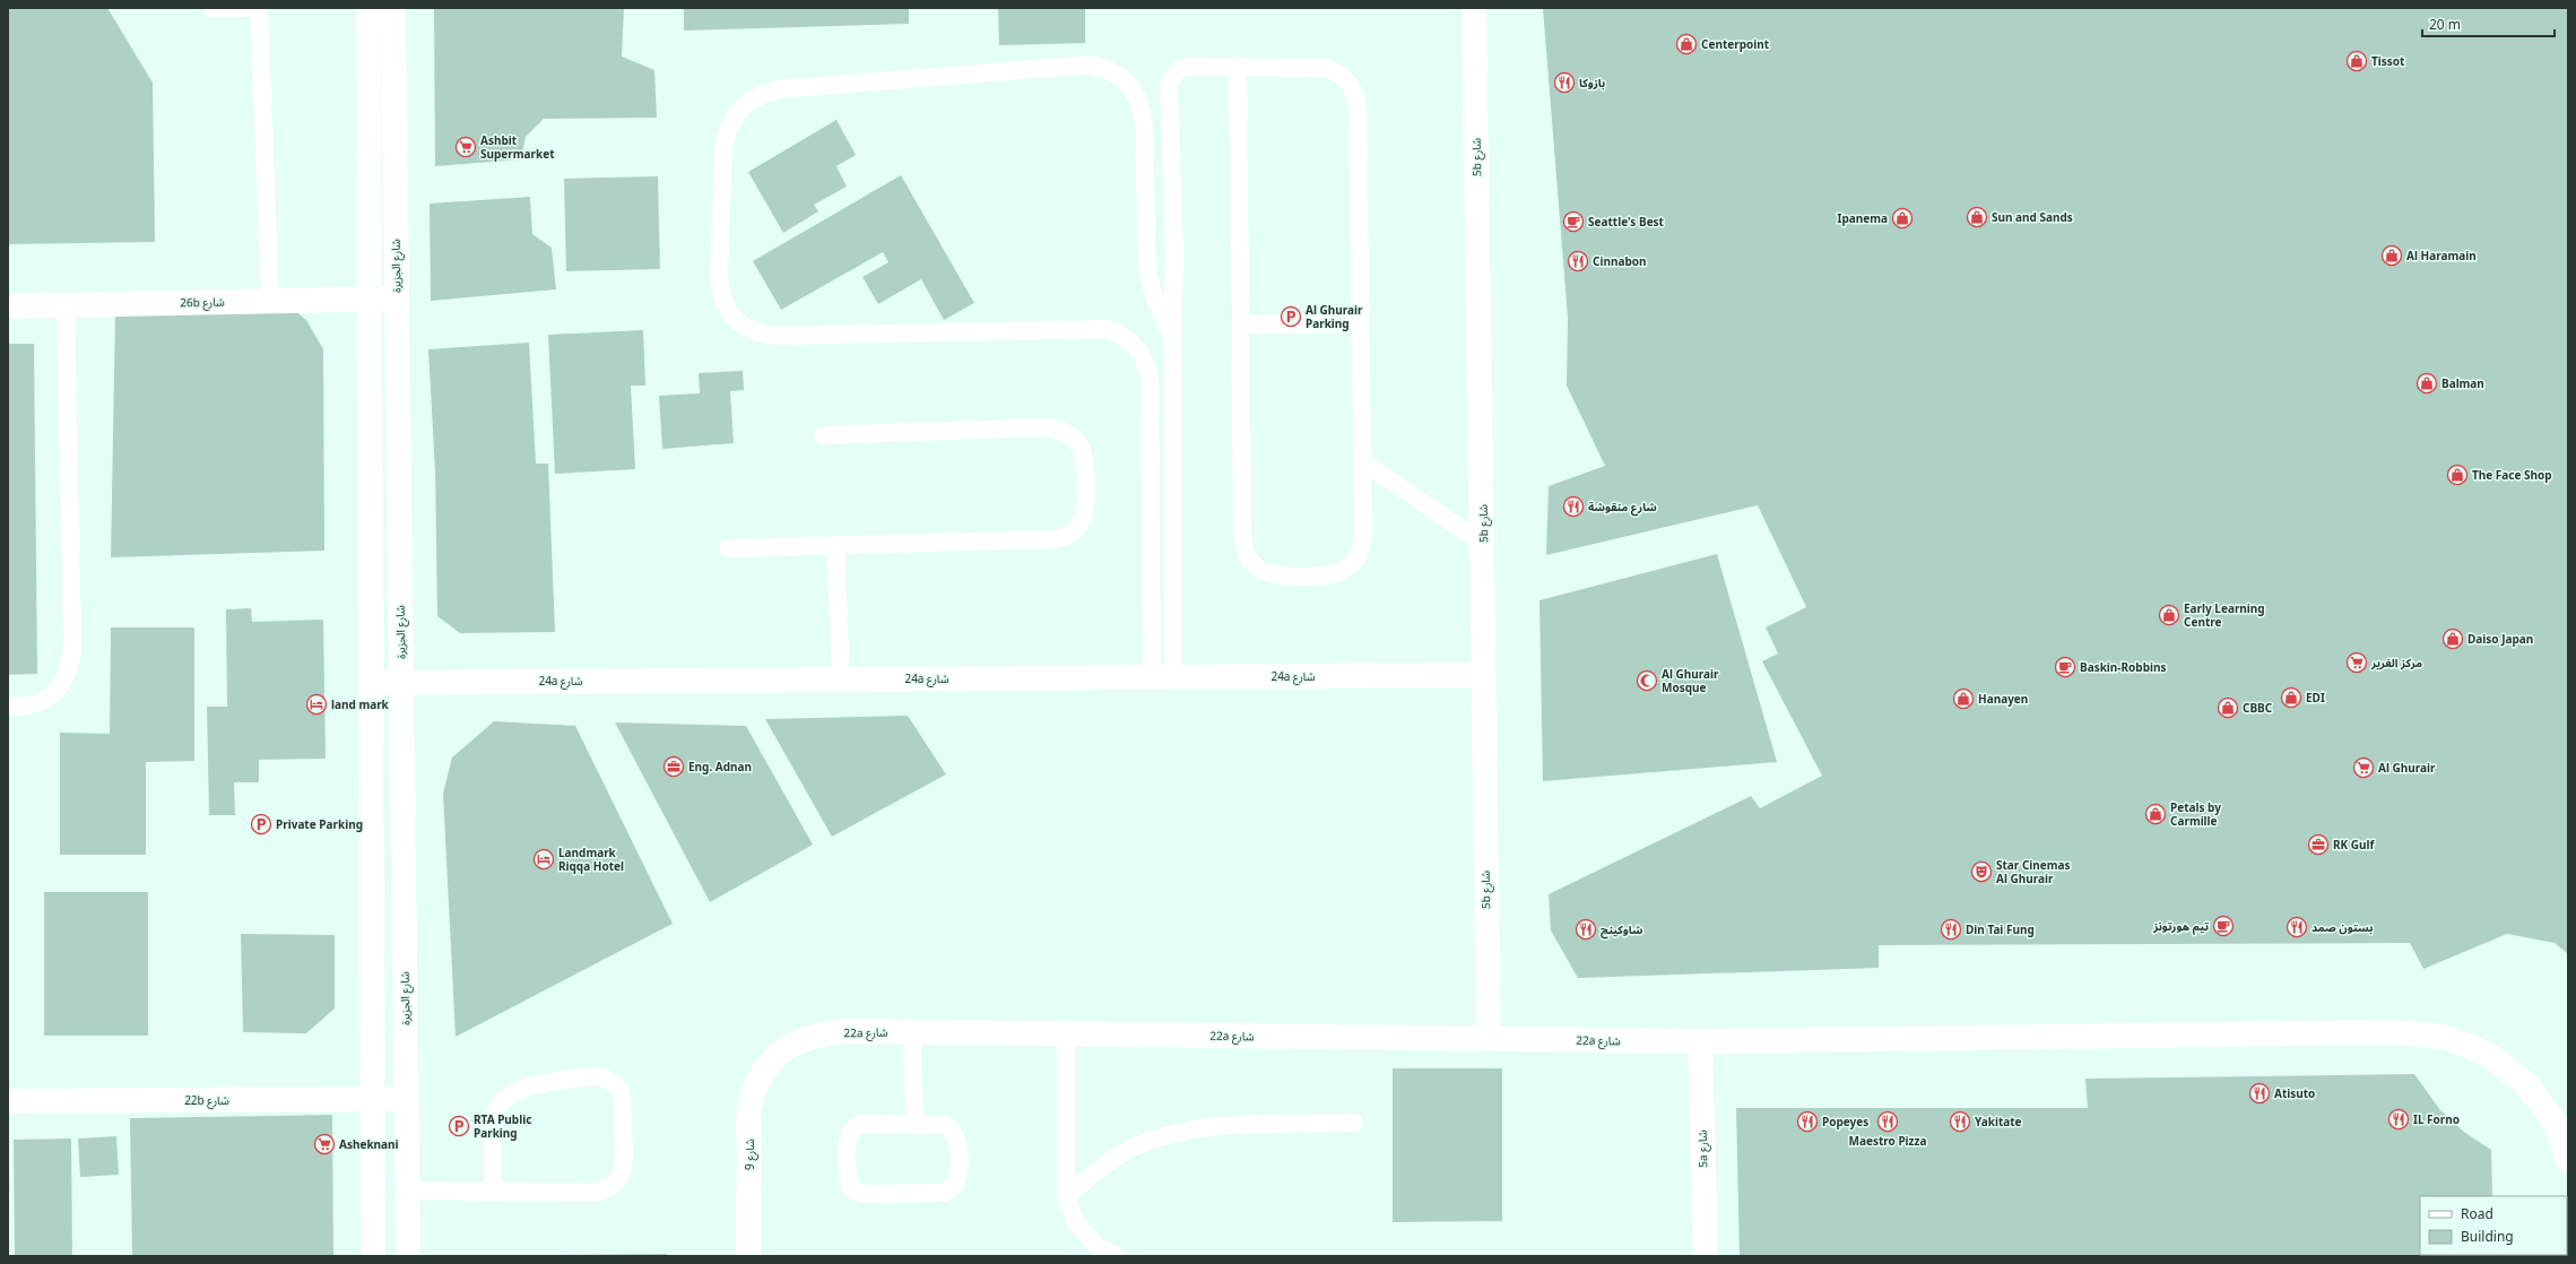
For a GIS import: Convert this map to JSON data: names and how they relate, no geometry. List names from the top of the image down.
{
  "streets": {
    "street": [
      "5b شارع",
      "شارع الجزيرة",
      "26b شارع",
      "24a شارع",
      "22a شارع",
      "22b شارع",
      "5a شارع",
      "شارع 9"
    ]
  },
  "crossings": [
    ["5b شارع", "24a شارع"],
    ["5b شارع", "22a شارع"],
    ["شارع الجزيرة", "26b شارع"],
    ["شارع الجزيرة", "24a شارع"],
    ["شارع الجزيرة", "22b شارع"],
    ["22a شارع", "5a شارع"],
    ["22a شارع", "شارع 9"]
  ],
  "places": {
    "shop": [
      "Centerpoint",
      "Tissot",
      "Sun and Sands",
      "Ipanema",
      "Al Haramain",
      "Balman",
      "The Face Shop",
      "Early Learning Centre",
      "Daiso Japan",
      "EDI",
      "Hanayen",
      "CBBC",
      "Petals by Carmille"
    ],
    "restaurant": [
      "بازوكا",
      "Cinnabon",
      "شارع منقوشة",
      "بستون صمد",
      "شاوكينج",
      "Din Tai Fung",
      "Atisuto",
      "IL Forno",
      "Popeyes",
      "Maestro Pizza",
      "Yakitate"
    ],
    "supermarket": [
      "Ashbit Supermarket",
      "مركز الغرير",
      "Al Ghurair",
      "Asheknani"
    ],
    "cafe": ["Seattle's Best", "Baskin-Robbins", "تيم هورتونز"],
    "parking": ["Al Ghurair Parking", "Private Parking", "RTA Public Parking"],
    "mosque": ["Al Ghurair Mosque"],
    "hotel": ["land mark", "Landmark Riqqa Hotel"],
    "office": ["Eng. Adnan", "RK Gulf"],
    "theatre": ["Star Cinemas Al Ghurair"]
  },
  "legend": ["Road", "Building"],
  "scale_bar": "20 m"
}
